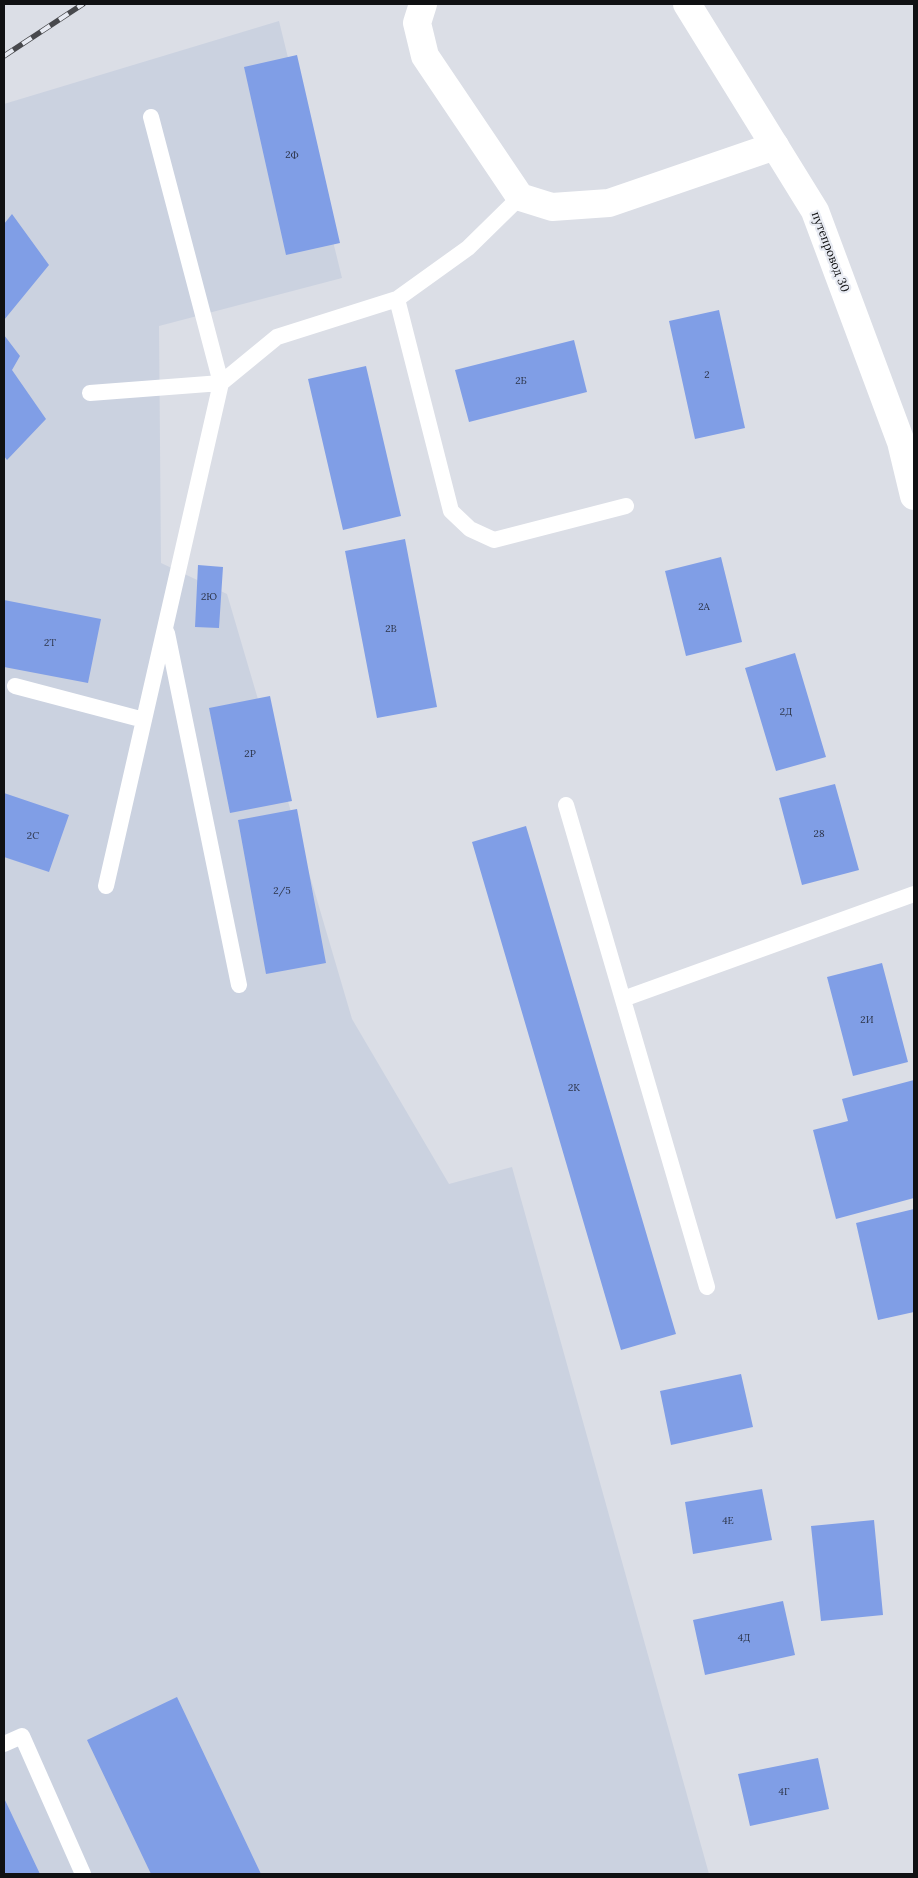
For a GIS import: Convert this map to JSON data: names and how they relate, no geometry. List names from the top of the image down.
{
  "streets": {
    "main road": ["путепровод 30"]
  },
  "house_numbers": [
    "2Ф",
    "2",
    "2Б",
    "2Ю",
    "2А",
    "2В",
    "2Т",
    "2Д",
    "2Р",
    "28",
    "2С",
    "2/5",
    "2И",
    "2К",
    "4Е",
    "4Д",
    "4Г"
  ]
}
